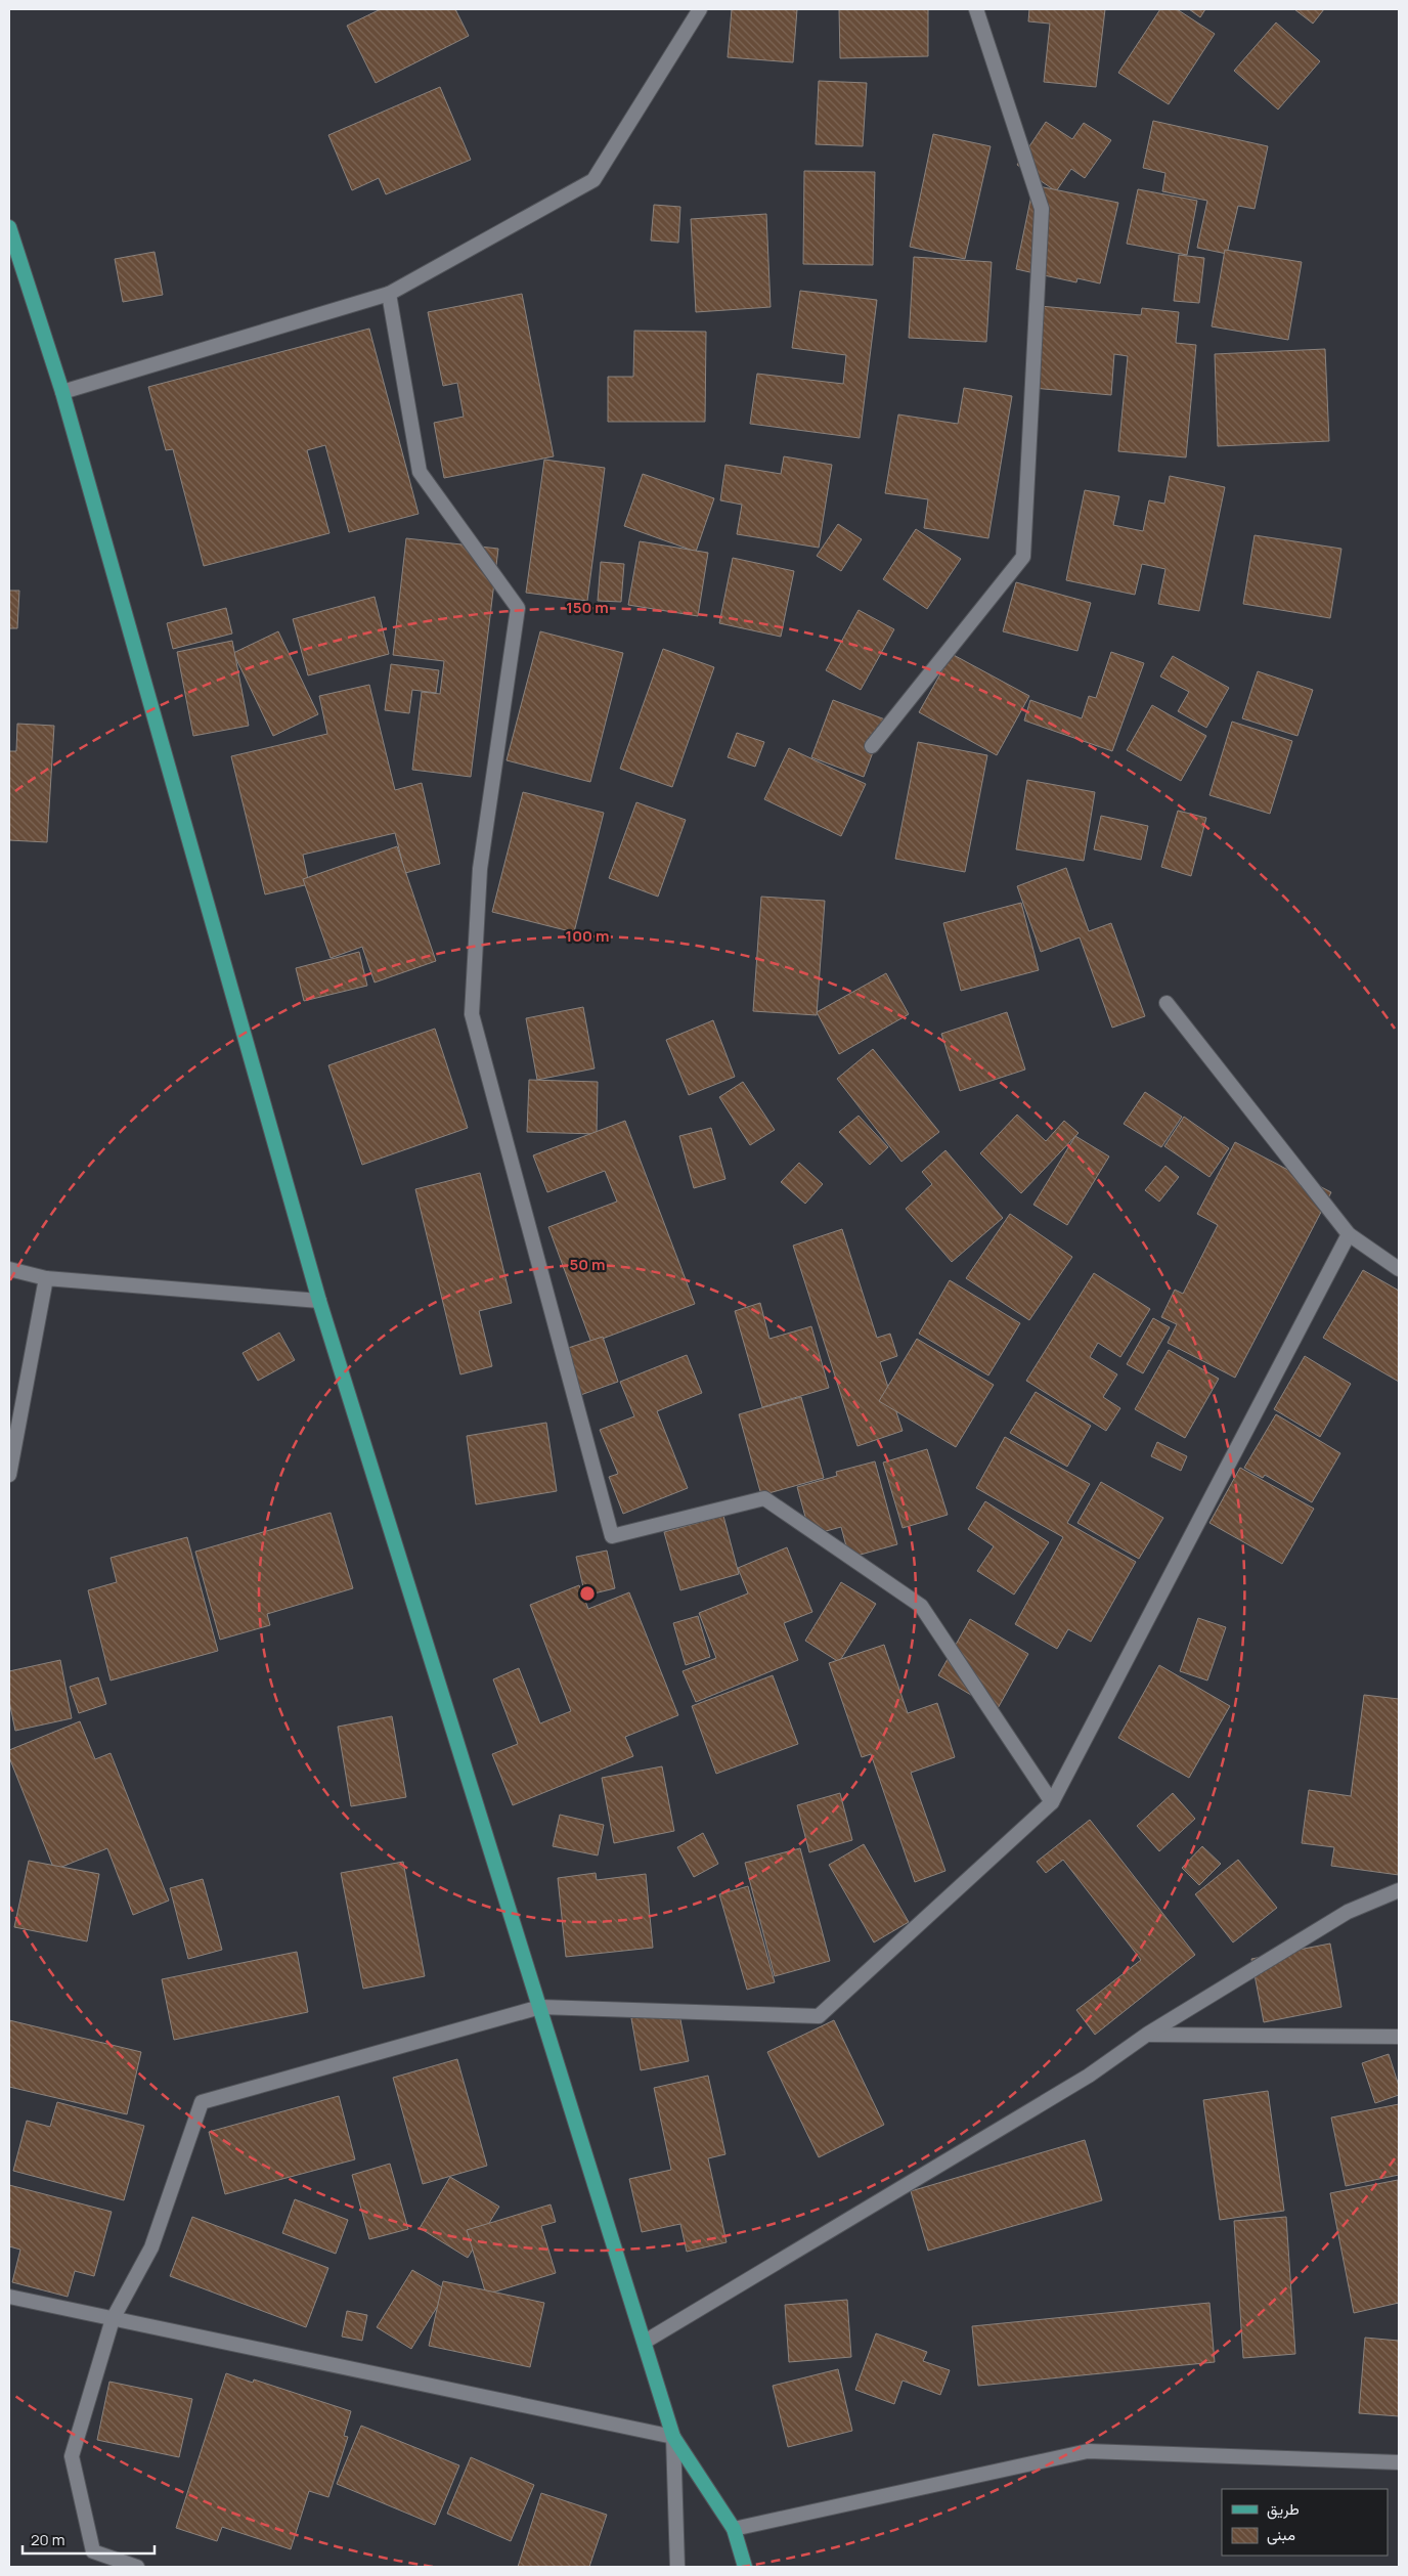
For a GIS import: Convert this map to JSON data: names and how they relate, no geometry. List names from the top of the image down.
{
  "legend": ["طريق", "مبنى"],
  "scale_bar": "20 m",
  "rings": ["150 m", "100 m", "50 m"]
}
